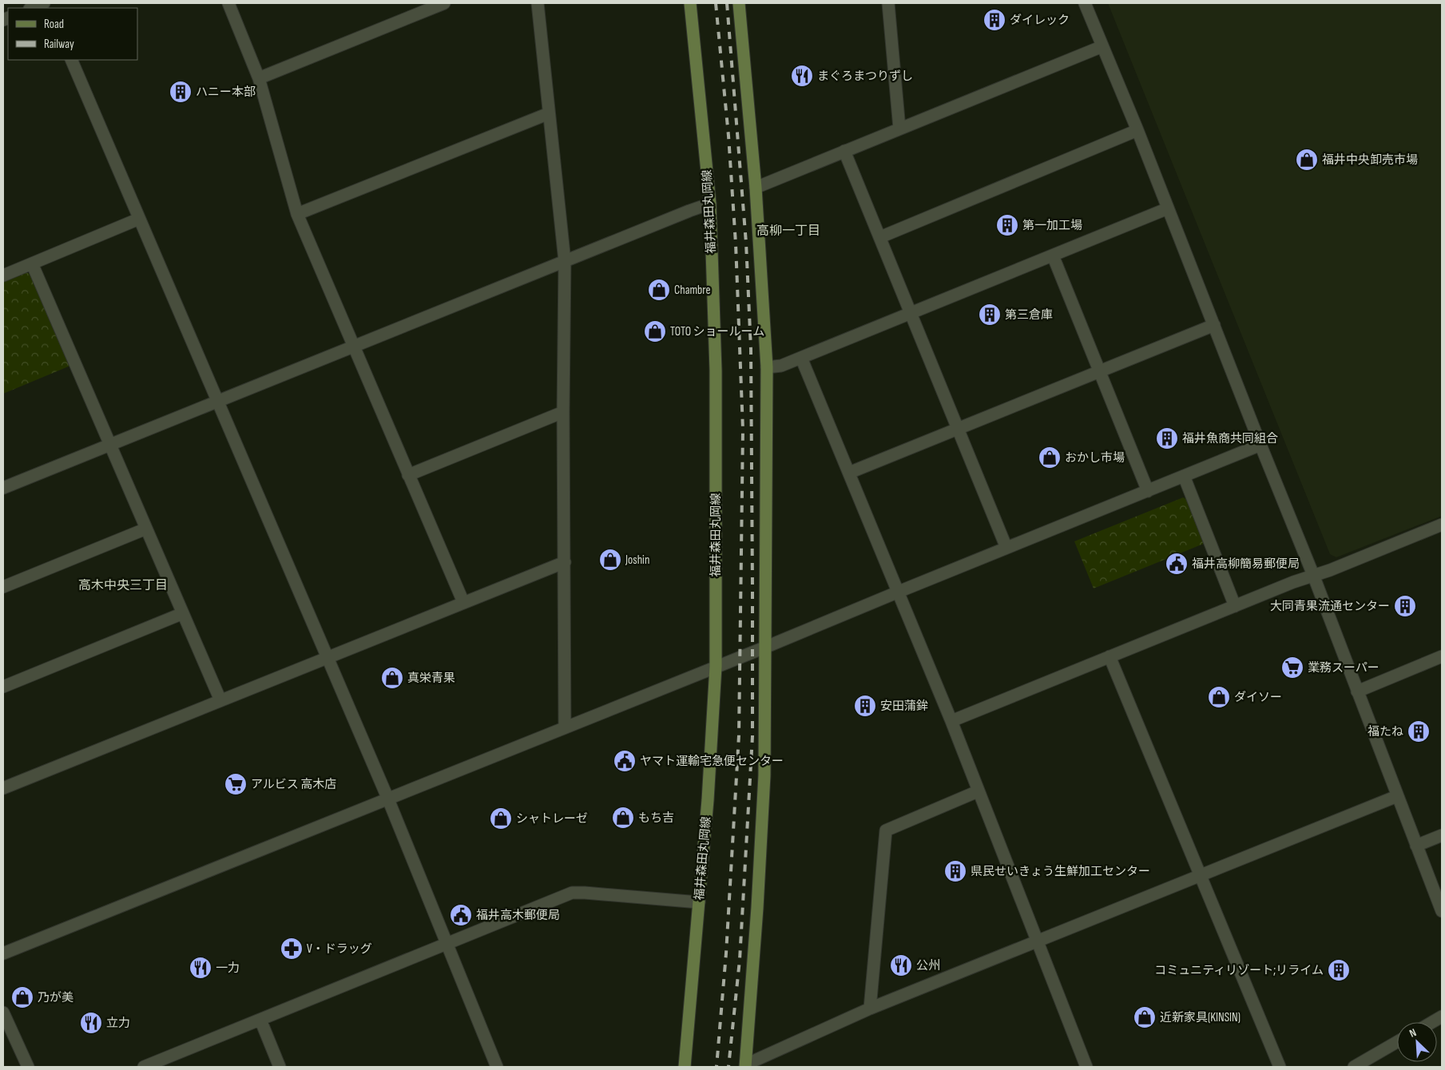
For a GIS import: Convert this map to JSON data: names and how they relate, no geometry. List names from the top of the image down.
{
  "streets": {
    "main road": ["福井森田丸岡線"]
  },
  "districts": ["高柳一丁目", "高木中央三丁目"],
  "places": {
    "building": [
      "ダイレック",
      "ハニー本部",
      "第一加工場",
      "第三倉庫",
      "福井魚商共同組合",
      "大同青果流通センター",
      "安田蒲鉾",
      "福たね",
      "県民せいきょう生鮮加工センター",
      "コミュニティリゾート;リライム"
    ],
    "restaurant": [
      "まぐろまつりずし",
      "公州",
      "一力",
      "立力"
    ],
    "shop": [
      "福井中央卸売市場",
      "Chambre",
      "TOTO ショールーム",
      "おかし市場",
      "Joshin",
      "真栄青果",
      "ダイソー",
      "もち吉",
      "シャトレーゼ",
      "乃が美",
      "近新家具(KINSIN)"
    ],
    "public building": ["福井高柳簡易郵便局", "ヤマト運輸宅急便センター", "福井高木郵便局"],
    "supermarket": ["業務スーパー", "アルビス 高木店"],
    "pharmacy": ["V・ドラッグ"]
  },
  "legend": ["Road", "Railway"],
  "north": "top left"
}
